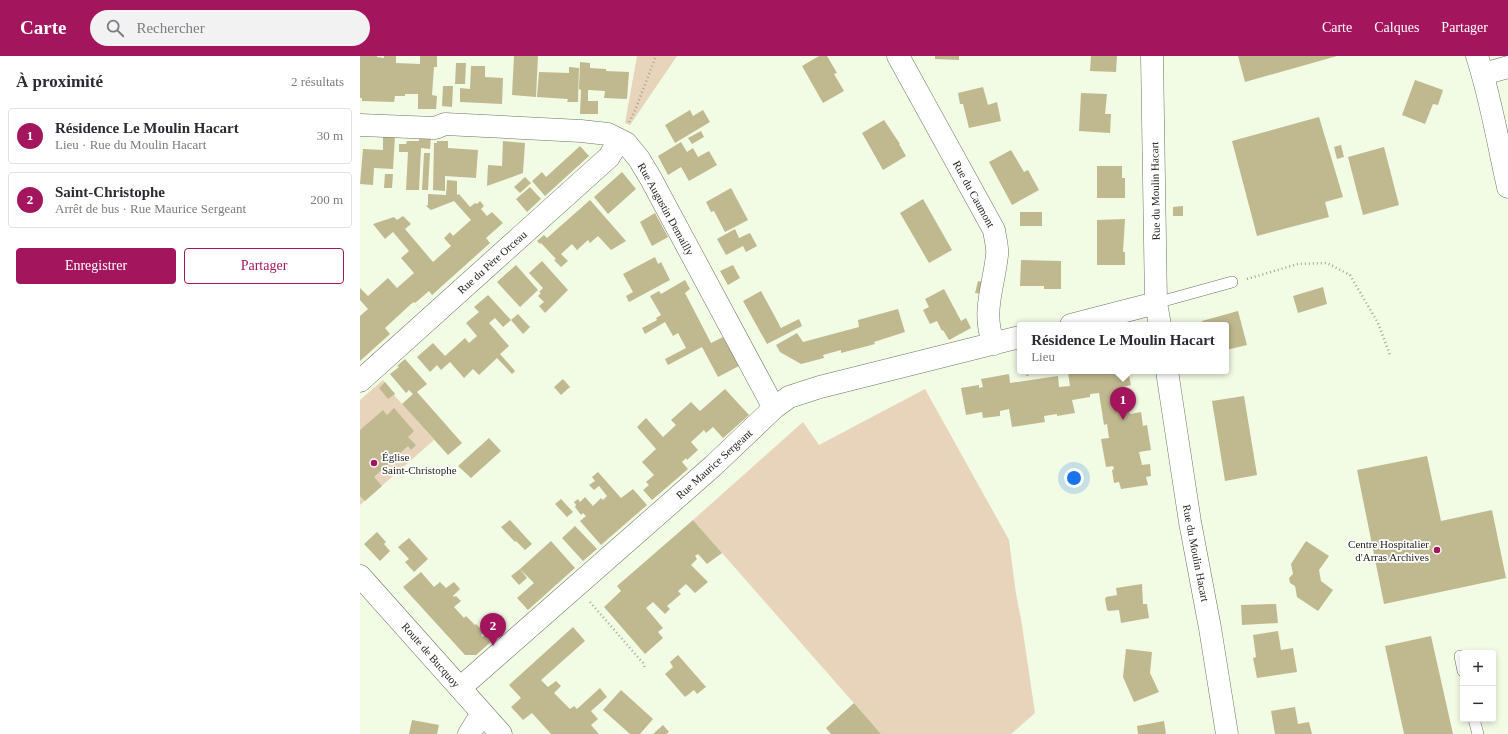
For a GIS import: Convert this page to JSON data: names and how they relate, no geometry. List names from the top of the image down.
{
  "streets": {
    "street": [
      "Rue du Moulin Hacart",
      "Rue du Caumont",
      "Rue Augustin Demailly",
      "Rue du Père Orceau",
      "Rue Maurice Sergeant",
      "Route de Bucquoy"
    ]
  },
  "crossings": [
    ["Rue du Caumont", "Rue Maurice Sergeant"],
    ["Rue Augustin Demailly", "Rue du Père Orceau"],
    ["Rue Augustin Demailly", "Rue Maurice Sergeant"],
    ["Rue Maurice Sergeant", "Route de Bucquoy"]
  ],
  "places": ["Église Saint-Christophe", "Centre Hospitalier d'Arras Archives"],
  "page": {
    "header": "Carte",
    "search": "Rechercher",
    "nav": ["Carte", "Calques", "Partager"],
    "heading": ["À proximité", "2 résultats"],
    "list": [
      {
        "mark": "1",
        "name": "Résidence Le Moulin Hacart",
        "note": "Lieu · Rue du Moulin Hacart",
        "value": "30 m"
      },
      {
        "mark": "2",
        "name": "Saint-Christophe",
        "note": "Arrêt de bus · Rue Maurice Sergeant",
        "value": "200 m"
      }
    ],
    "buttons": ["Enregistrer", "Partager"],
    "popup": ["Résidence Le Moulin Hacart", "Lieu"],
    "pins": ["1", "2"],
    "map_buttons": ["+", "−"]
  }
}
